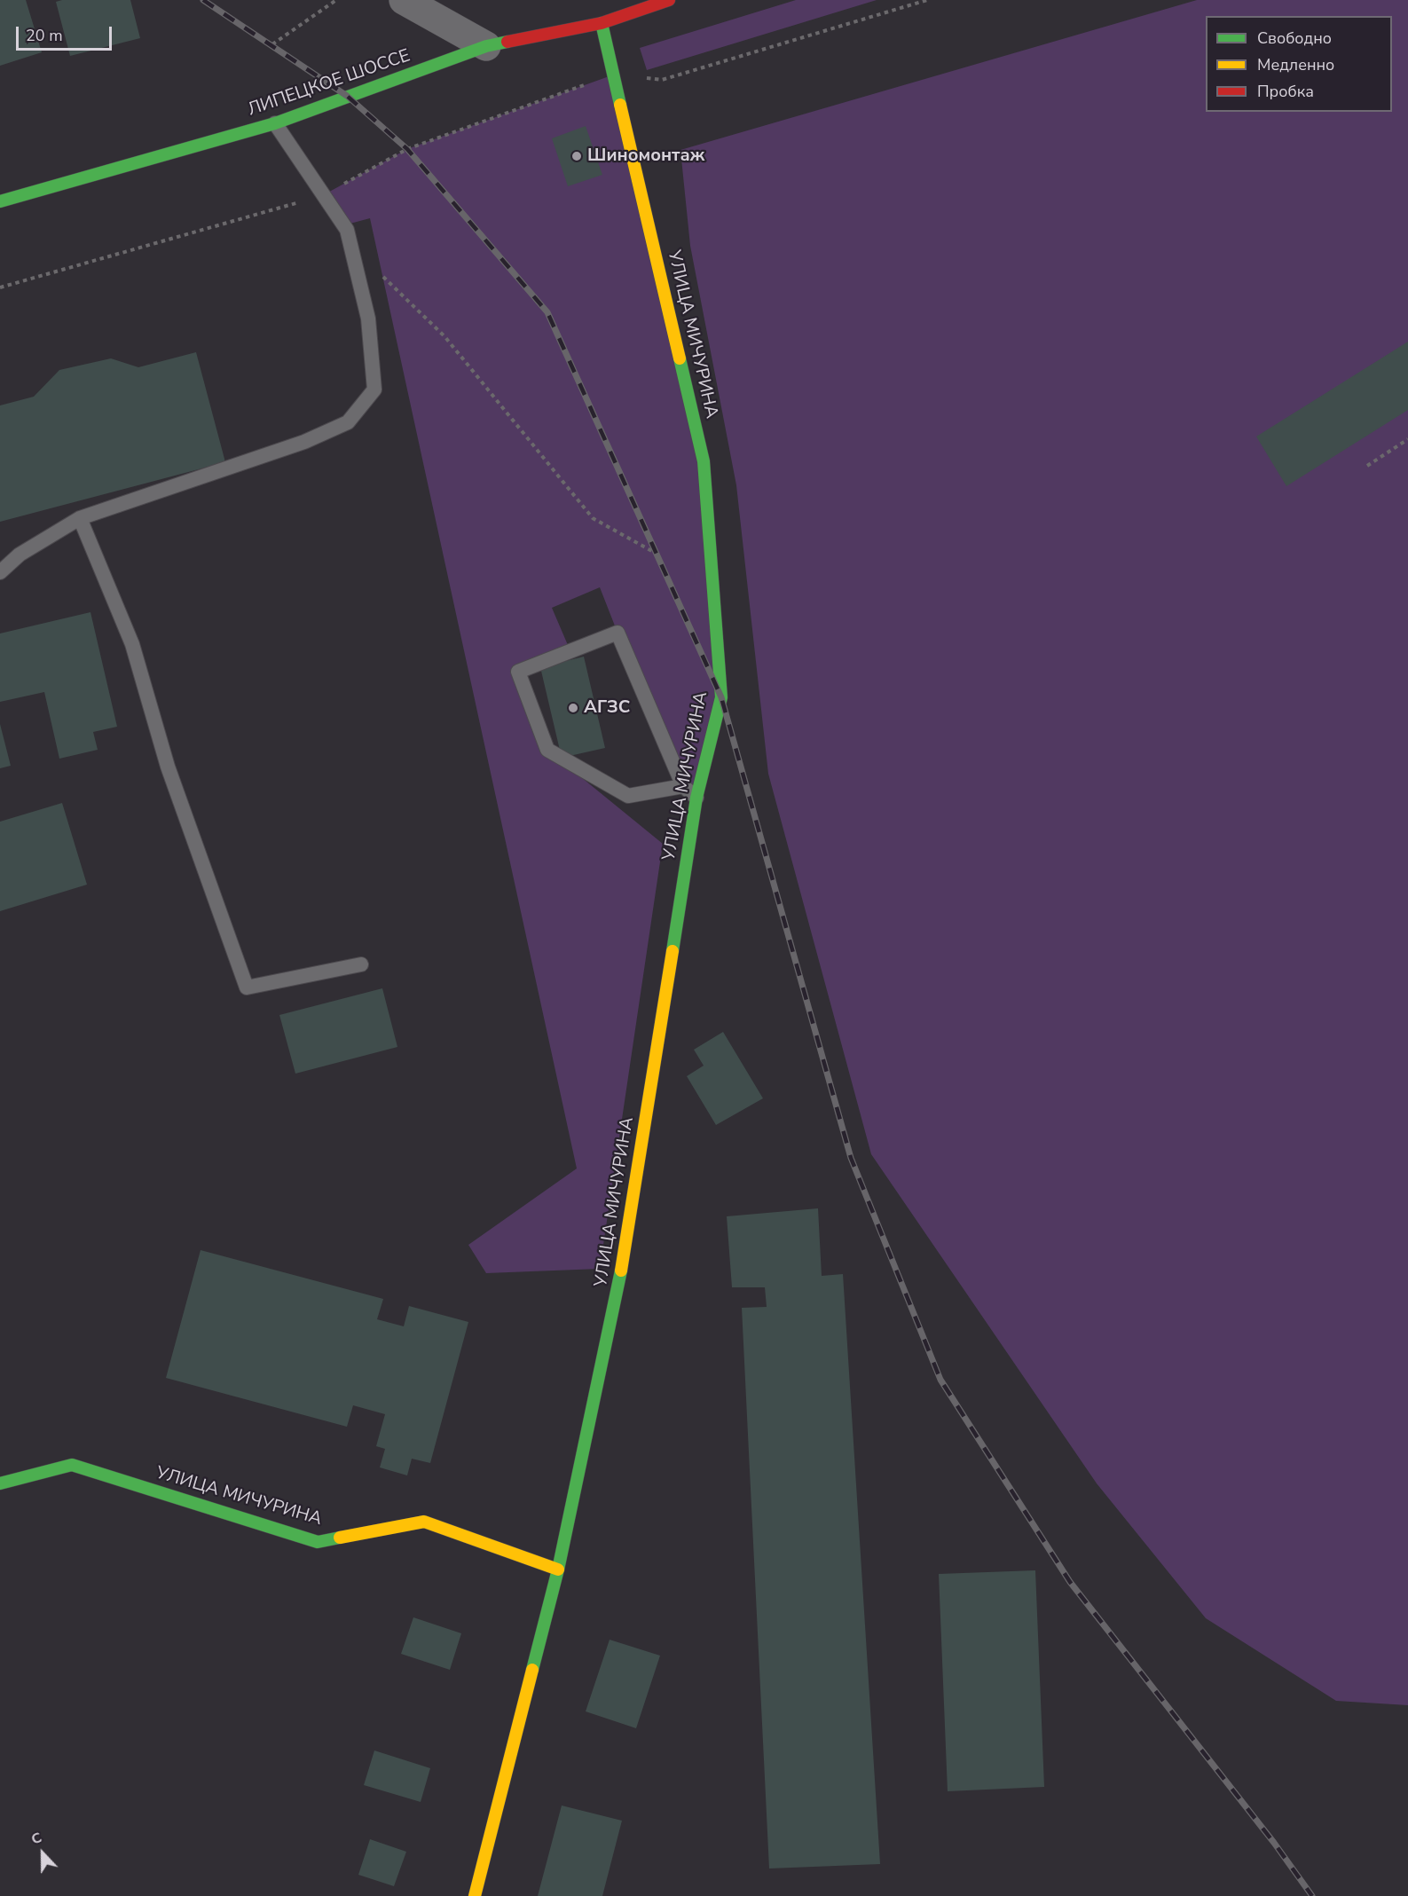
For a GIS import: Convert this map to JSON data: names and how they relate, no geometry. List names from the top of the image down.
{
  "streets": {
    "street": ["ЛИПЕЦКОЕ ШОССЕ", "УЛИЦА МИЧУРИНА"]
  },
  "crossings": [
    ["ЛИПЕЦКОЕ ШОССЕ", "УЛИЦА МИЧУРИНА"]
  ],
  "places": ["Шиномонтаж", "АГЗС"],
  "legend": ["Свободно", "Медленно", "Пробка"],
  "scale_bar": "20 m",
  "north": "top"
}
